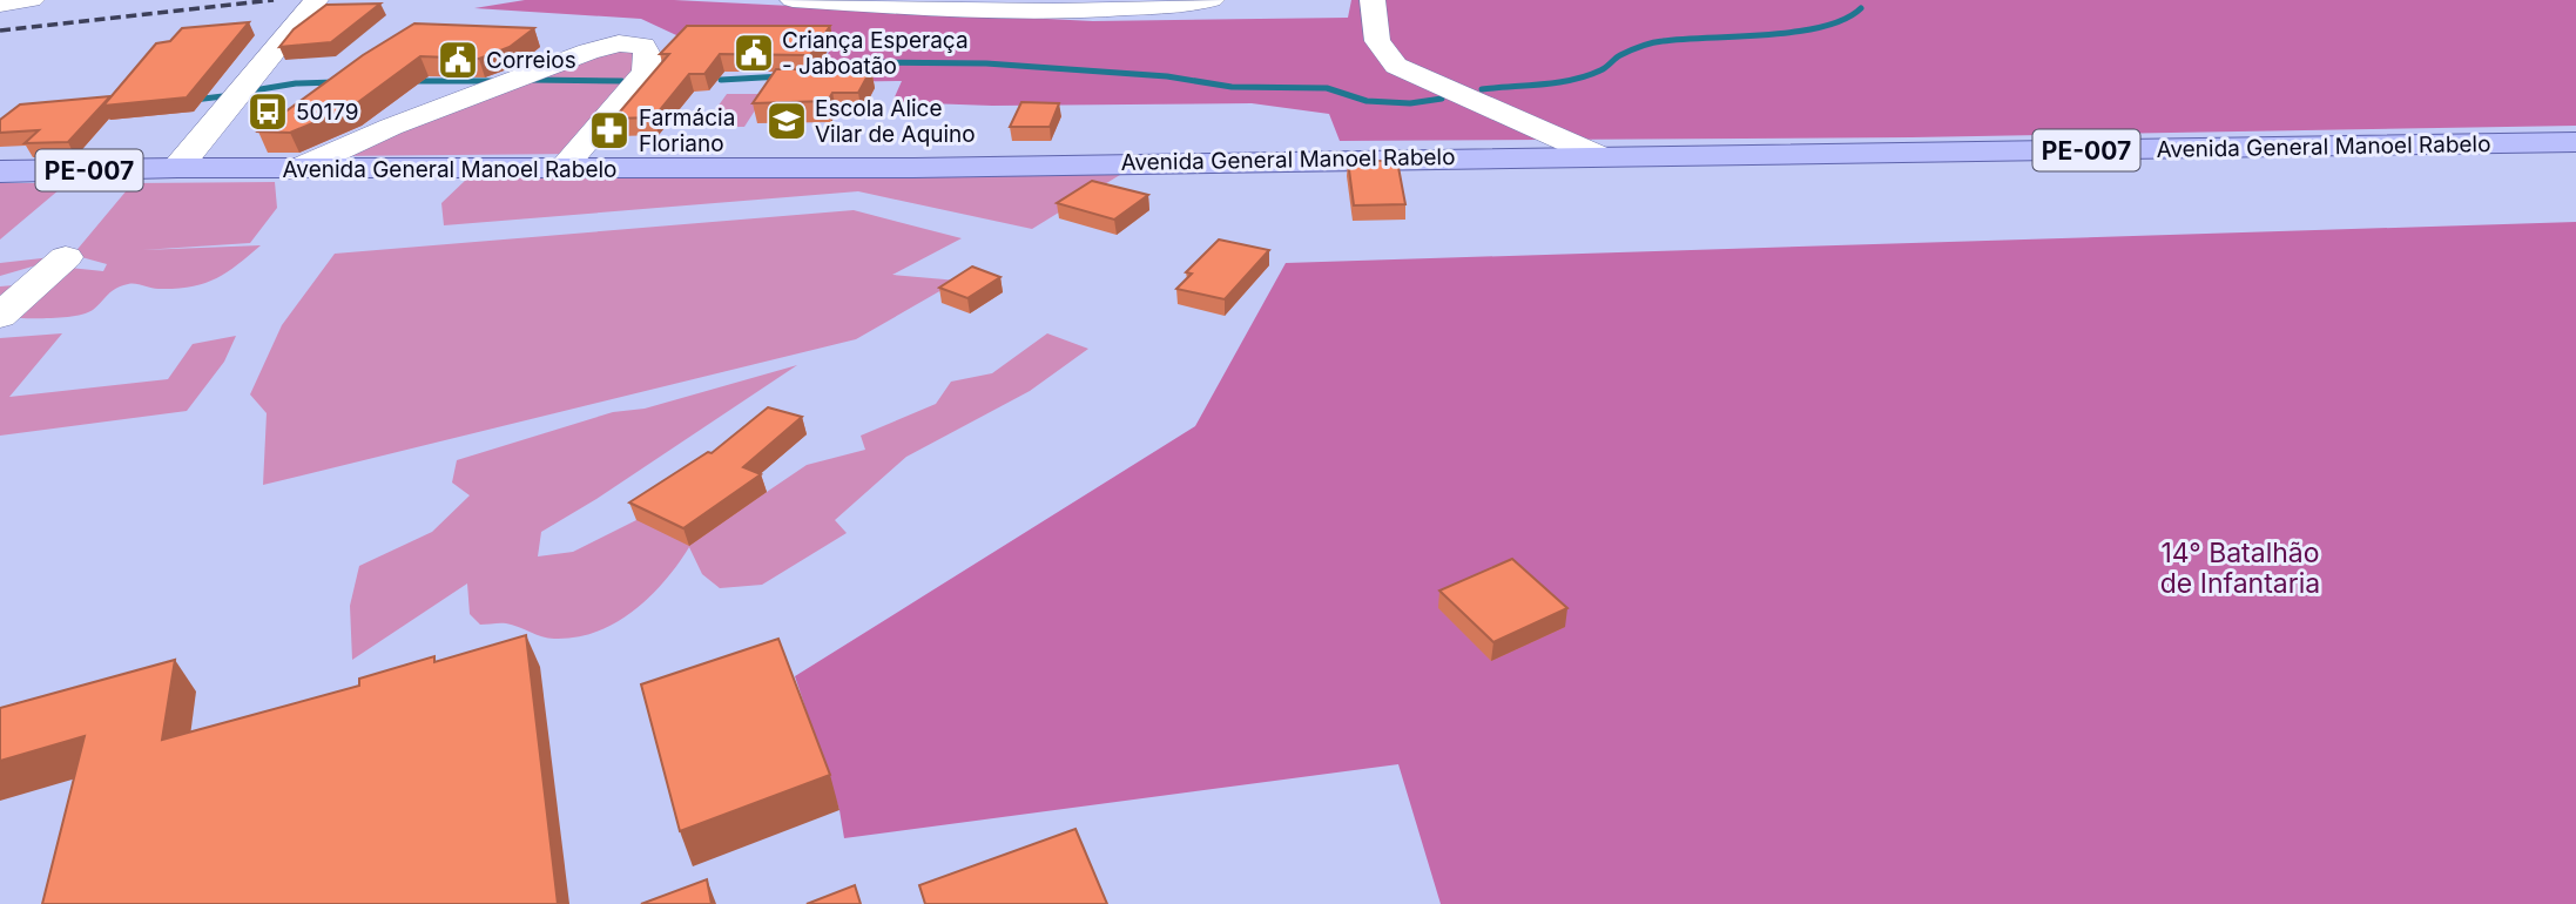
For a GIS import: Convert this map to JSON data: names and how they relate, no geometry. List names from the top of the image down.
{
  "streets": {
    "main road": ["Avenida General Manoel Rabelo", "PE-007"]
  },
  "parks": ["14° Batalhão de Infantaria"],
  "places": {
    "public building": ["Criança Esperaça - Jaboatão", "Correios"],
    "bus stop": ["50179"],
    "school or university": ["Escola Alice Vilar de Aquino"],
    "pharmacy": ["Farmácia Floriano"]
  }
}
